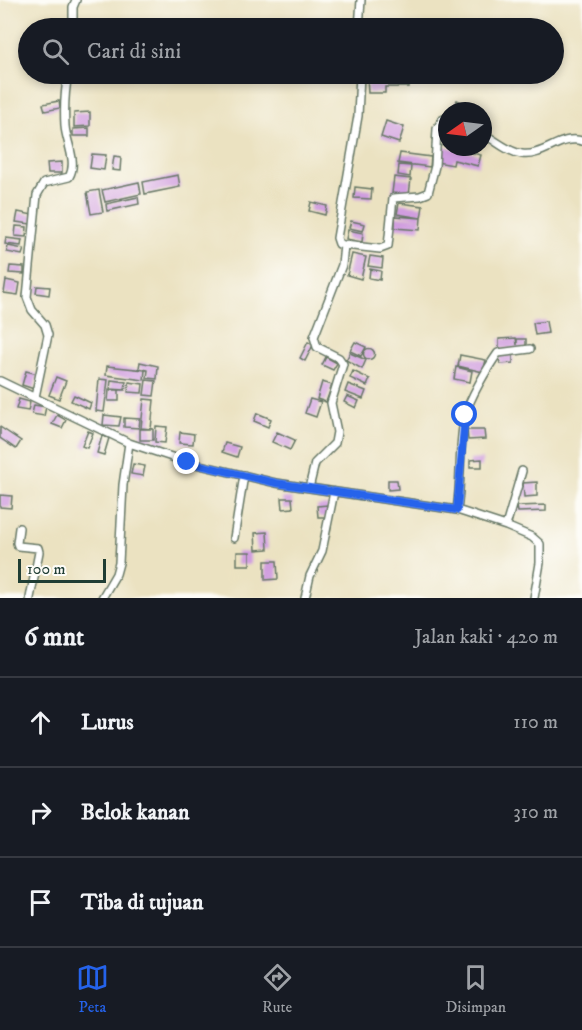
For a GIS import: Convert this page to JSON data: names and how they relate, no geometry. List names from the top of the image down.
{
  "scale_bar": "100 m",
  "north": "left",
  "page": {
    "search": "Cari di sini",
    "scale": "100 m",
    "heading": ["6 mnt", "Jalan kaki · 420 m"],
    "list": [
      ["Lurus", "110 m"],
      ["Belok kanan", "310 m"],
      "Tiba di tujuan"
    ],
    "nav": ["Peta", "Rute", "Disimpan"]
  }
}
